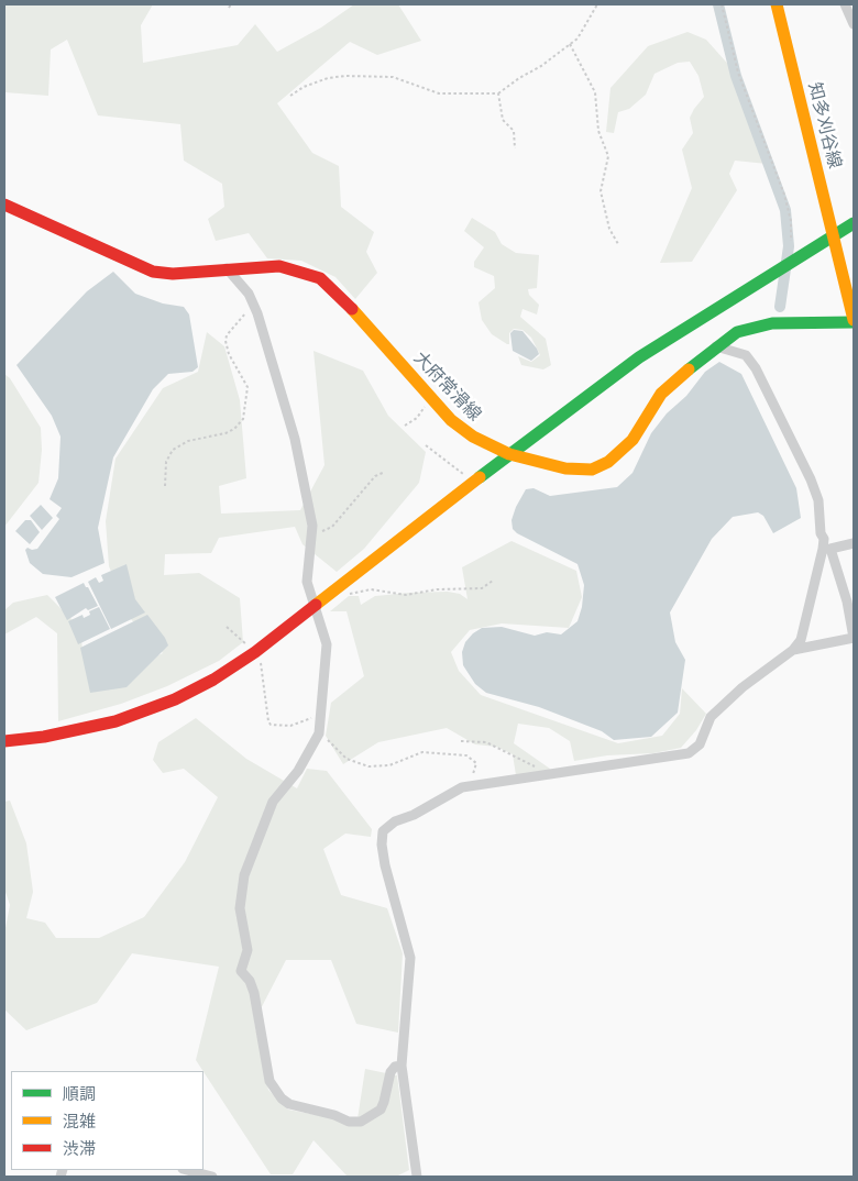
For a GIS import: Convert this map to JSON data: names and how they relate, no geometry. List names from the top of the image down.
{
  "streets": {
    "street": ["知多刈谷線", "大府常滑線"]
  },
  "crossings": [
    ["知多刈谷線", "大府常滑線"]
  ],
  "legend": ["順調", "混雑", "渋滞"]
}
